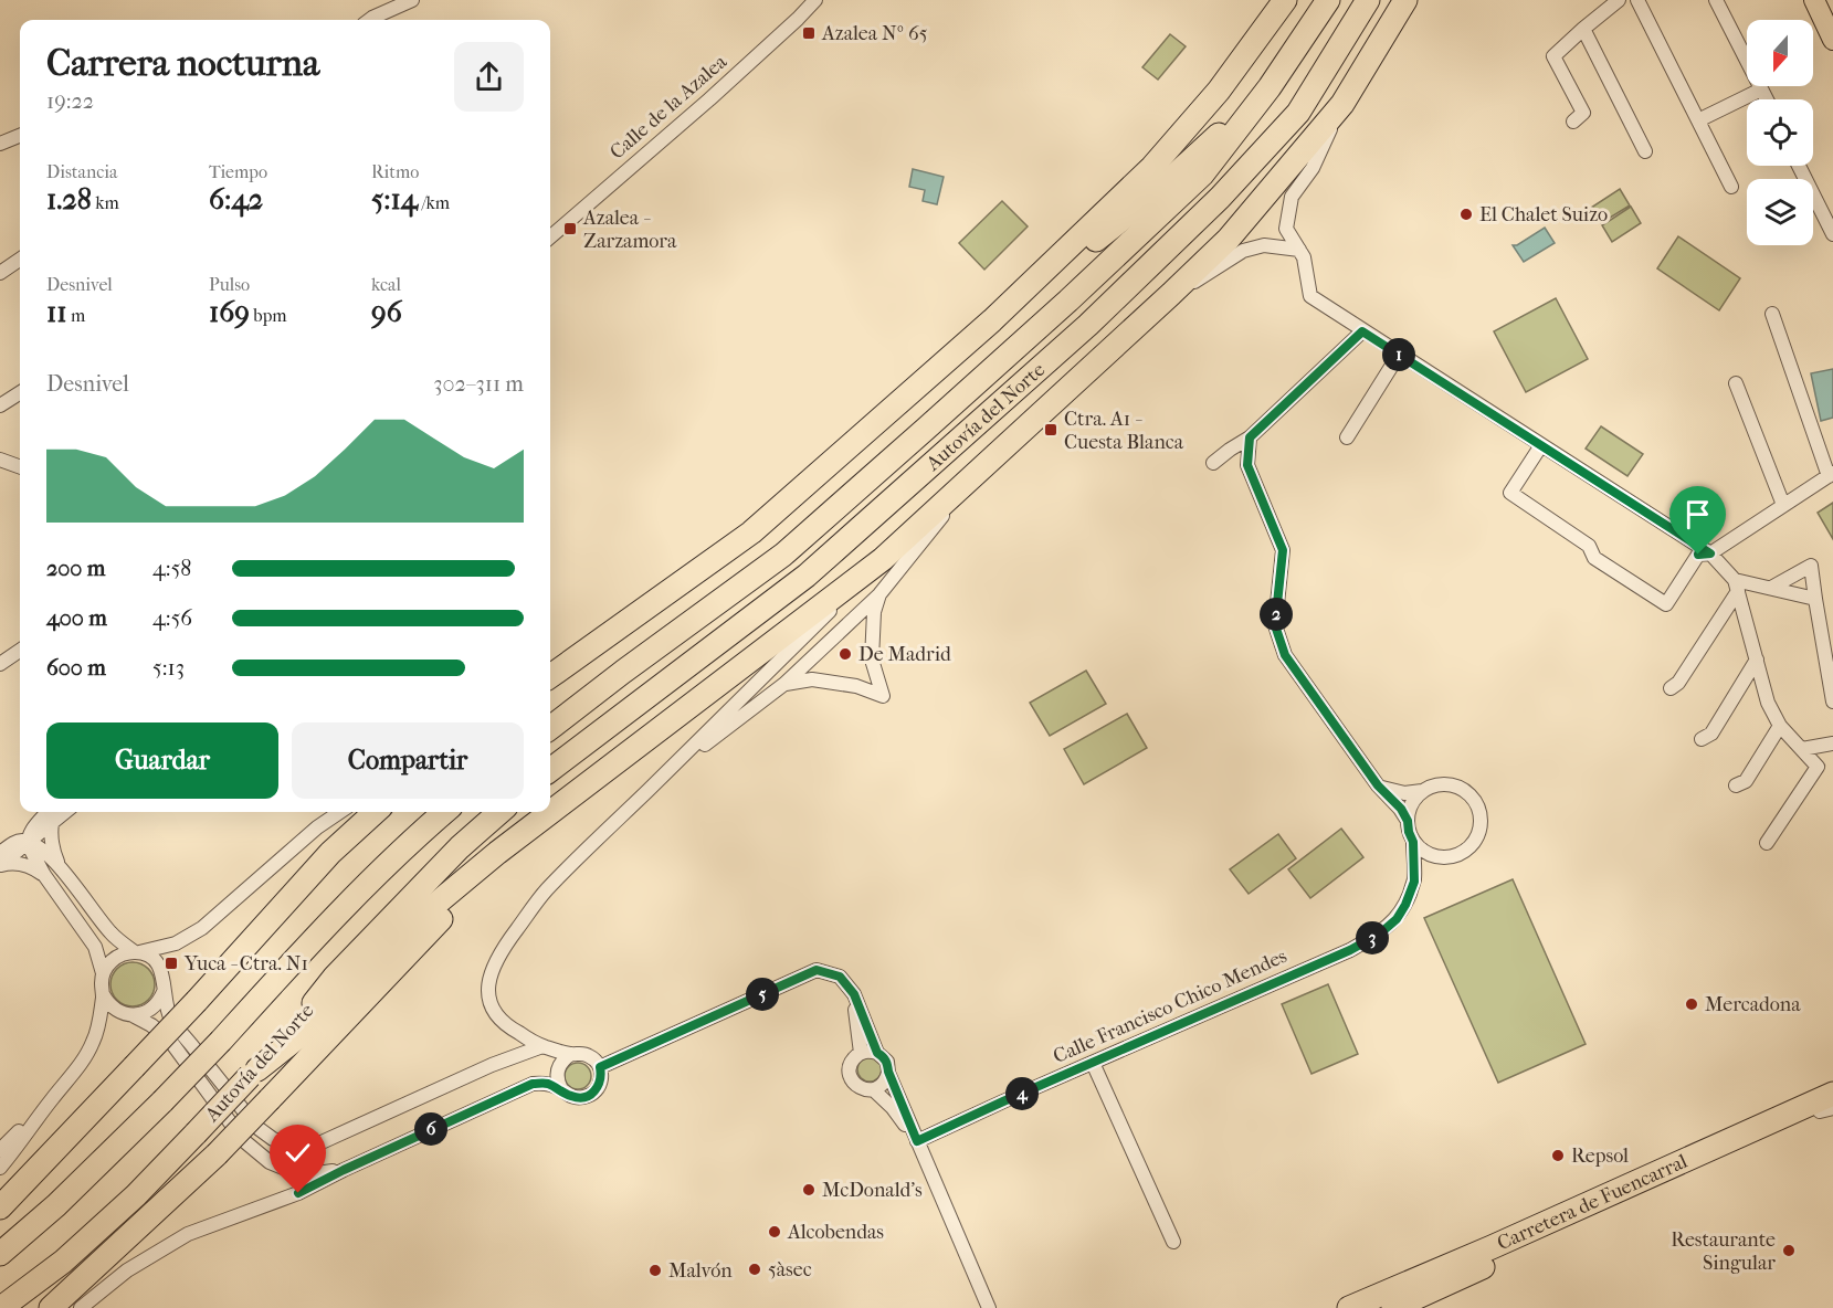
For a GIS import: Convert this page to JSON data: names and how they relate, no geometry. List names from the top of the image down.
{
  "streets": {
    "highway": ["Autovía del Norte", "Carretera de Fuencarral"],
    "street": ["Calle de la Azalea", "Calle Francisco Chico Mendes"]
  },
  "places": {
    "transit": [
      "Azalea Nº 65",
      "Azalea - Zarzamora",
      "Ctra. A1 - Cuesta Blanca",
      "Yuca - Ctra. N1"
    ],
    "other": [
      "El Chalet Suizo",
      "De Madrid",
      "Mercadona",
      "Repsol",
      "McDonald's",
      "Alcobendas",
      "Restaurante Singular",
      "5àsec",
      "Malvón"
    ]
  },
  "north": "bottom",
  "page": {
    "heading": ["Carrera nocturna", "19:22"],
    "stats": [
      ["Distancia", "1.28 km"],
      ["Tiempo", "6:42"],
      ["Ritmo", "5:14 /km"],
      ["Desnivel", "11 m"],
      ["Pulso", "169 bpm"],
      ["kcal", "96"]
    ],
    "pins": [
      "1",
      "2",
      "3",
      "5",
      "4",
      "6"
    ],
    "chart": ["Desnivel", "302–311 m"],
    "list": [
      {
        "name": "200 m",
        "note": "4:58"
      },
      {
        "name": "400 m",
        "note": "4:56"
      },
      {
        "name": "600 m",
        "note": "5:13"
      }
    ],
    "buttons": ["Guardar", "Compartir"]
  }
}
